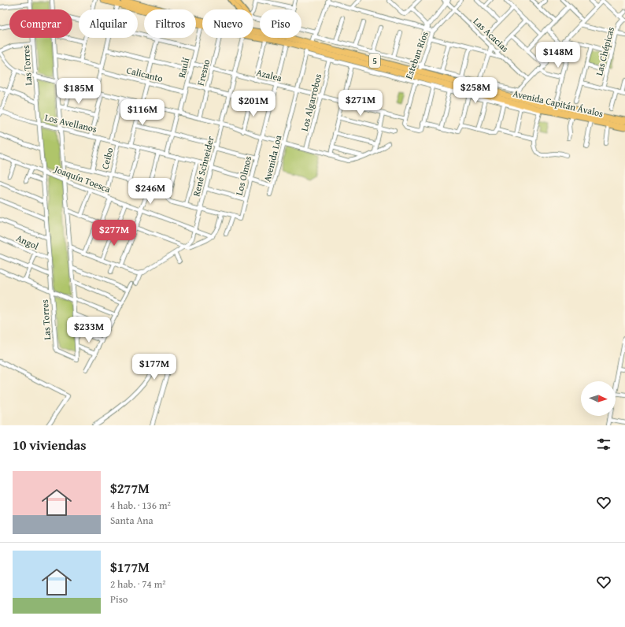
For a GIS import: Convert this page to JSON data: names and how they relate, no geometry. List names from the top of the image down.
{
  "streets": {
    "highway": ["5", "Avenida Capitán Ávalos"],
    "street": [
      "Las Acacias",
      "Las Chépicas",
      "Esteban Ríos",
      "Las Torres",
      "Raulí",
      "Fresno",
      "Calicanto",
      "Azalea",
      "Los Algarrobos",
      "Los Avellanos",
      "Ceibo",
      "Avenida Loa",
      "René Schneider",
      "Los Olmos",
      "Joaquín Toesca",
      "Angol"
    ]
  },
  "crossings": [
    ["Las Acacias", "Esteban Ríos"],
    ["Esteban Ríos", "Azalea"],
    ["Esteban Ríos", "Avenida Capitán Ávalos"],
    ["Las Torres", "Los Avellanos"],
    ["Las Torres", "Joaquín Toesca"],
    ["Las Torres", "Angol"],
    ["Raulí", "Calicanto"],
    ["Raulí", "Azalea"],
    ["Raulí", "Avenida Capitán Ávalos"],
    ["Raulí", "Los Avellanos"],
    ["Fresno", "Azalea"],
    ["Azalea", "Los Algarrobos"],
    ["Azalea", "Avenida Loa"],
    ["Azalea", "René Schneider"],
    ["Azalea", "Los Olmos"],
    ["Los Algarrobos", "Avenida Capitán Ávalos"],
    ["Avenida Capitán Ávalos", "Avenida Loa"],
    ["Avenida Capitán Ávalos", "Los Olmos"],
    ["Los Avellanos", "Ceibo"],
    ["Los Avellanos", "Avenida Loa"],
    ["Los Avellanos", "René Schneider"],
    ["Los Avellanos", "Los Olmos"],
    ["Ceibo", "Joaquín Toesca"],
    ["René Schneider", "Joaquín Toesca"]
  ],
  "north": "right",
  "page": {
    "chip": [
      "Comprar",
      "Alquilar",
      "Filtros",
      "Nuevo",
      "Piso"
    ],
    "price": [
      "$148M",
      "$258M",
      "$185M",
      "$271M",
      "$201M",
      "$116M",
      "$246M",
      "$277M",
      "$233M",
      "$177M"
    ],
    "heading": "10 viviendas",
    "list": [
      {
        "name": "$277M",
        "note": "4 hab. · 136 m² · Santa Ana"
      },
      {
        "name": "$177M",
        "note": "2 hab. · 74 m² · Piso"
      }
    ]
  }
}
